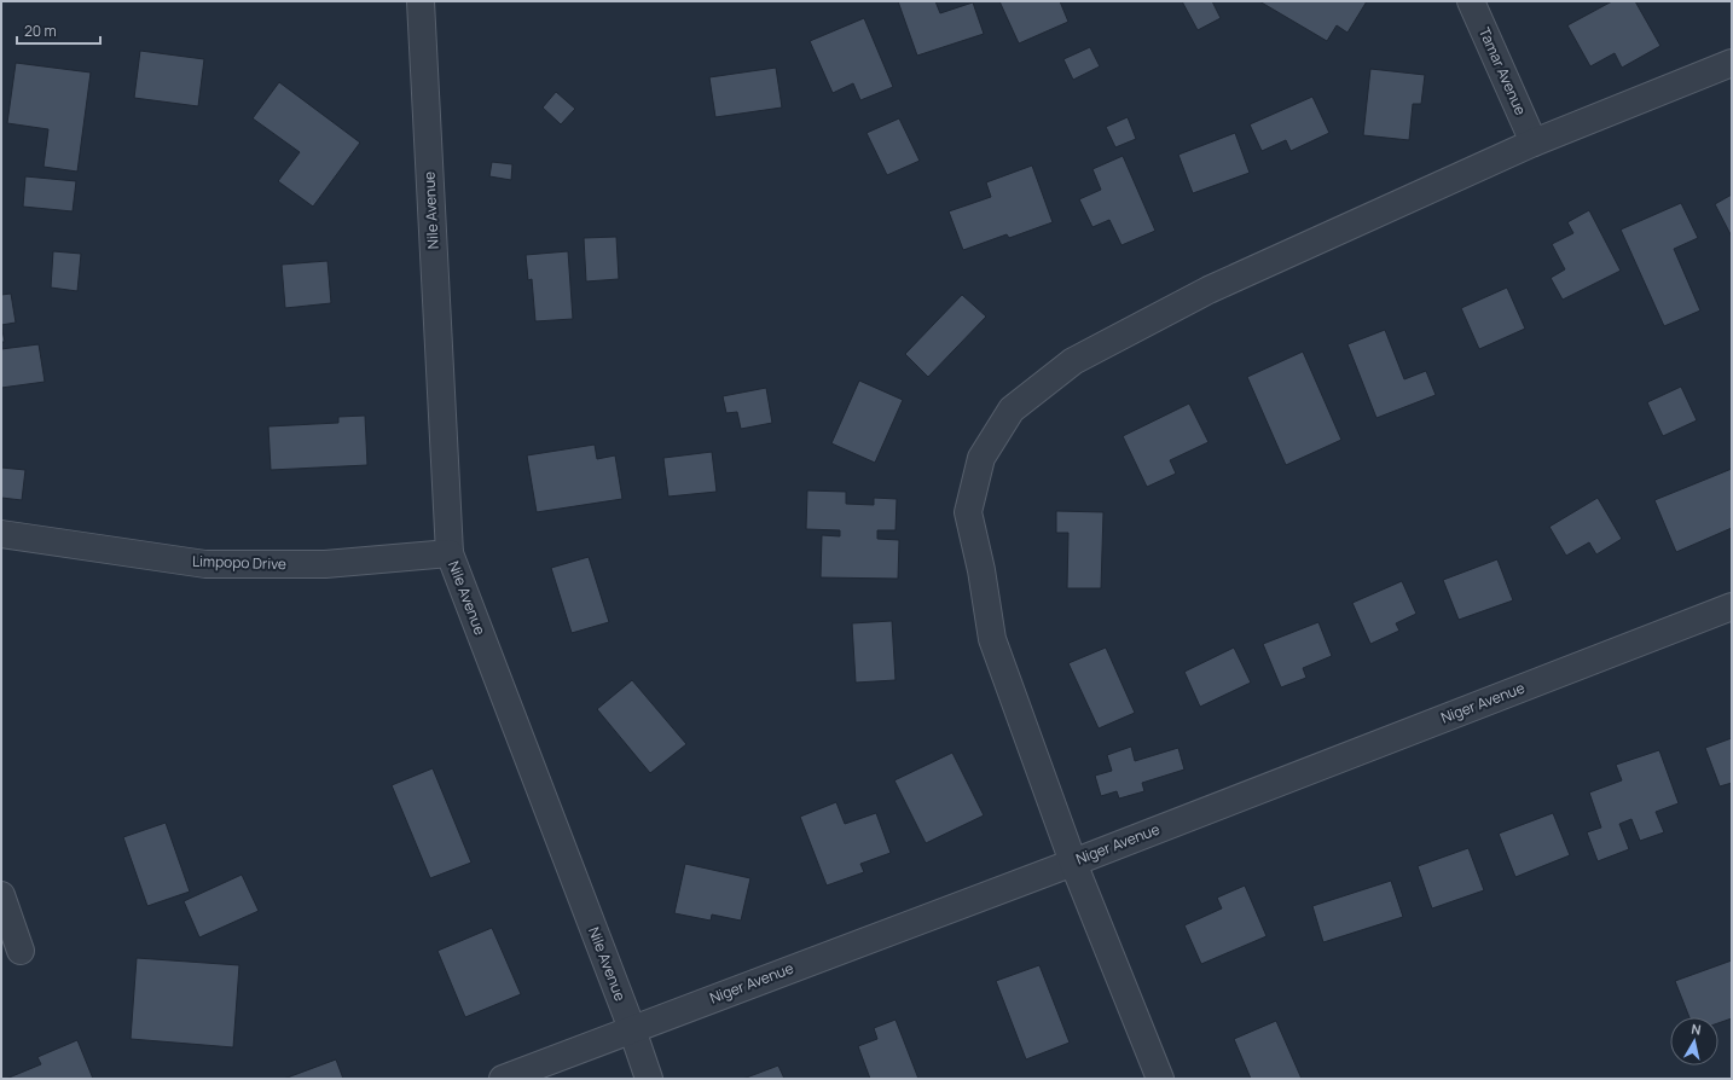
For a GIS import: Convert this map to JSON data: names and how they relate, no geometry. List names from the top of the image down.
{
  "streets": {
    "street": [
      "Tamar Avenue",
      "Nile Avenue",
      "Limpopo Drive",
      "Niger Avenue"
    ]
  },
  "crossings": [
    ["Nile Avenue", "Limpopo Drive"],
    ["Nile Avenue", "Niger Avenue"]
  ],
  "scale_bar": "20 m",
  "north": "top"
}
